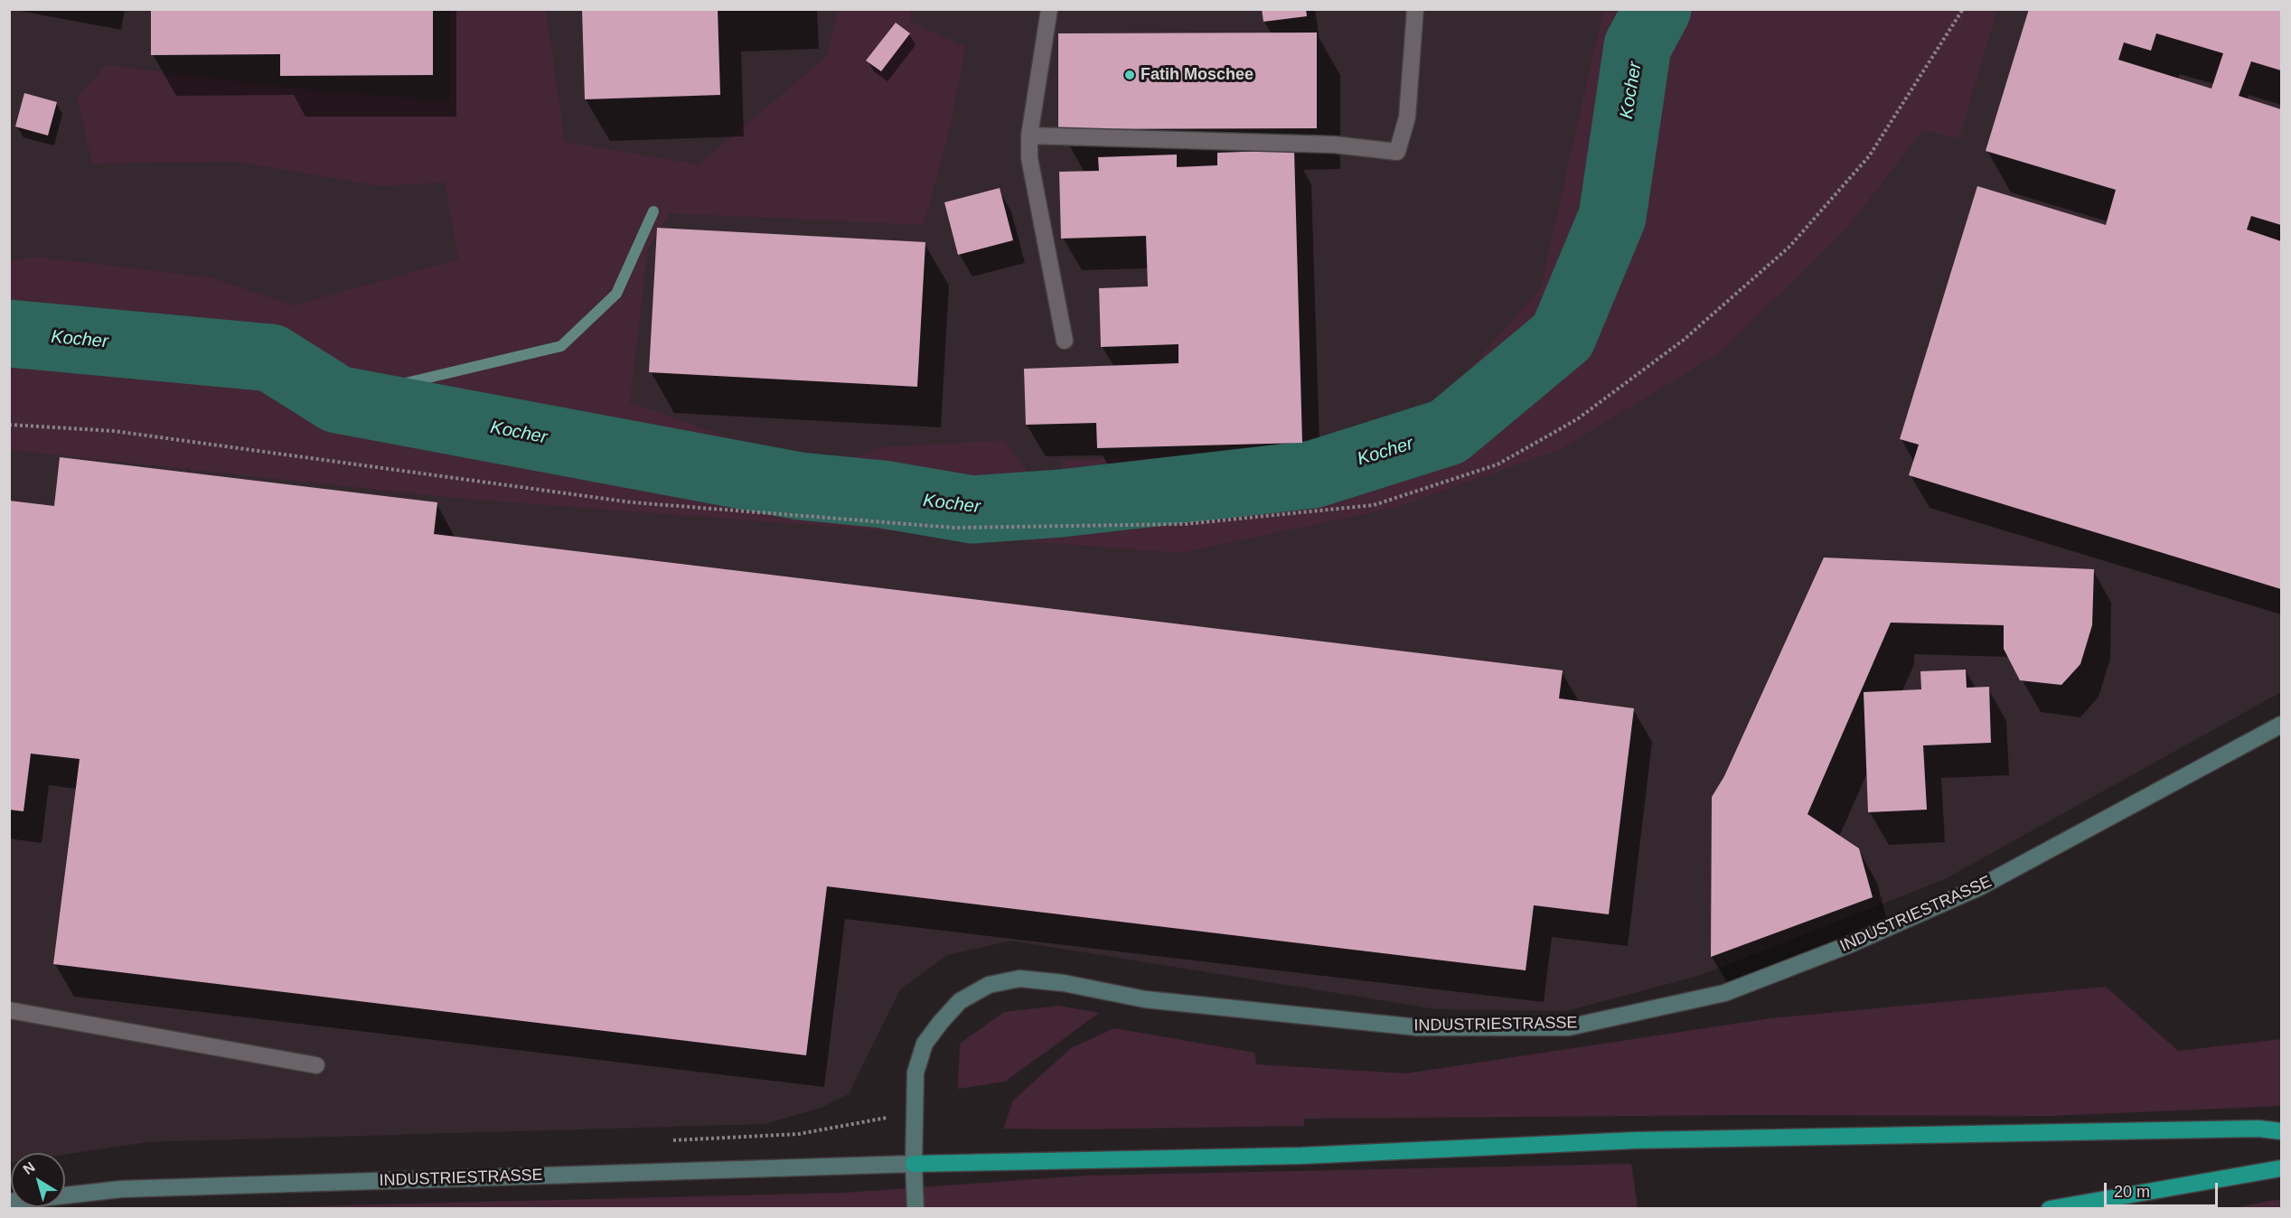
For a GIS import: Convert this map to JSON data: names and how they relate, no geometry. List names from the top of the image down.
{
  "streets": {
    "street": ["INDUSTRIESTRASSE"]
  },
  "water": ["Kocher"],
  "places": ["Fatih Moschee"],
  "scale_bar": "20 m",
  "north": "top left"
}
